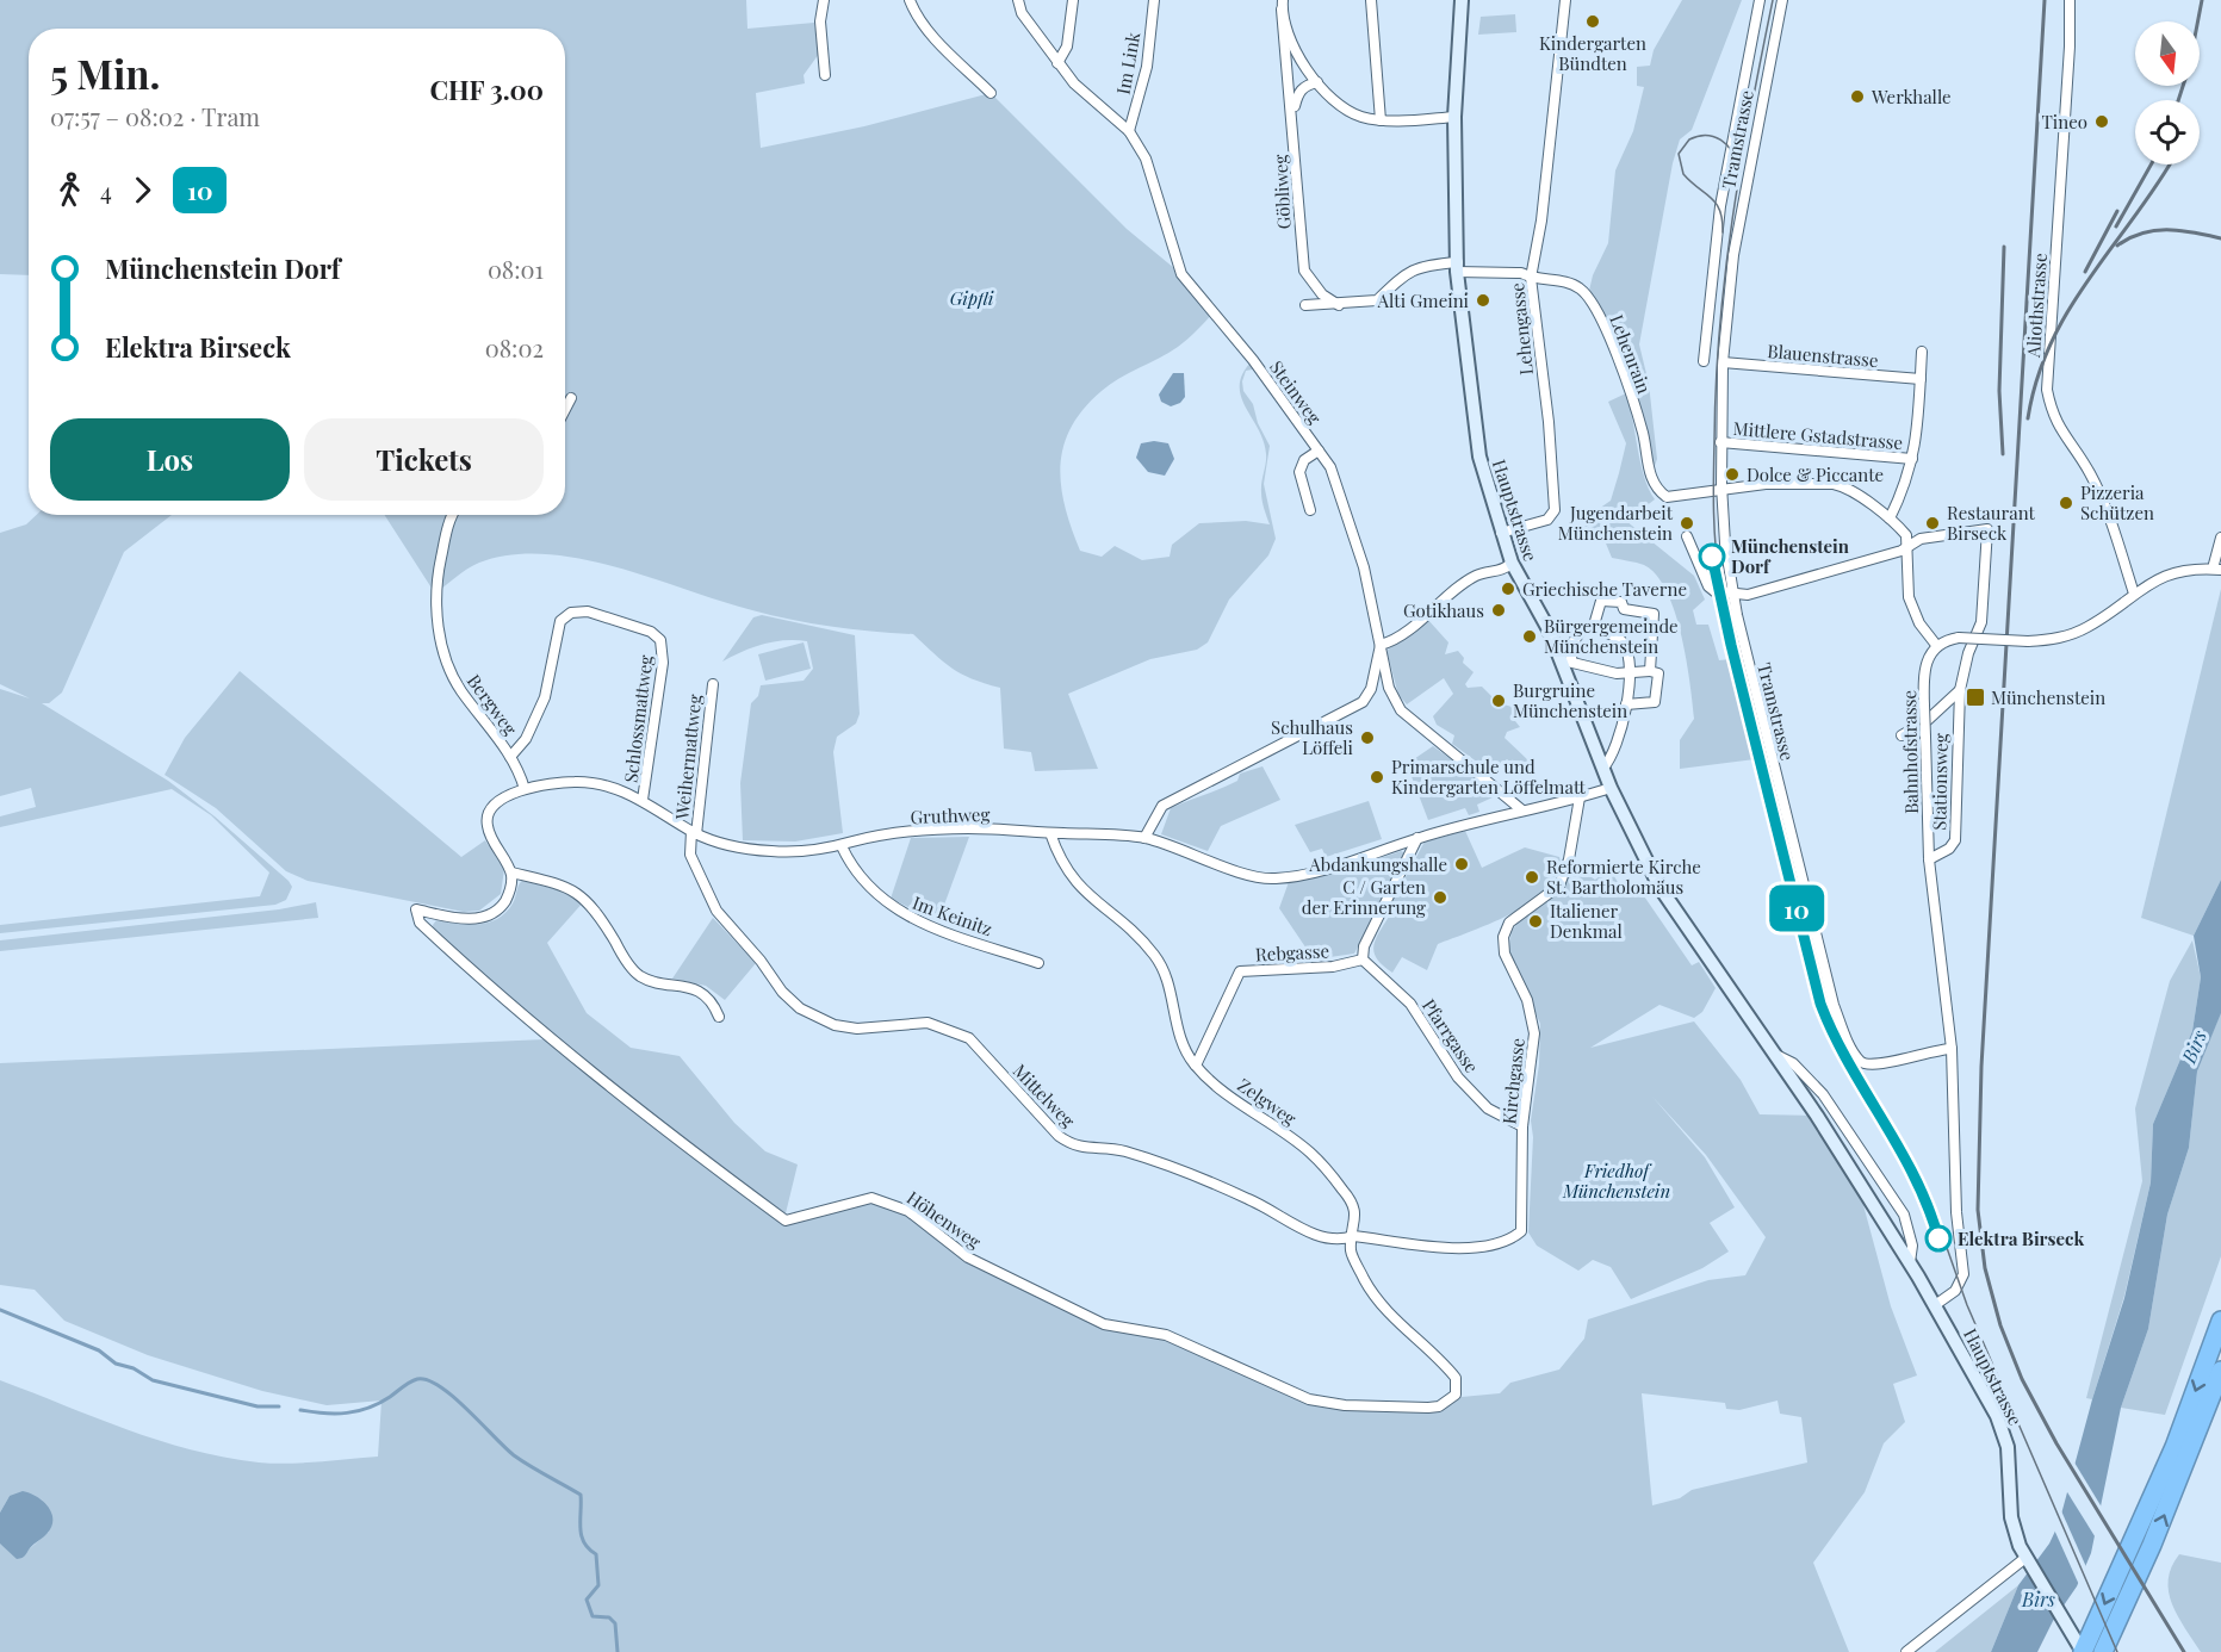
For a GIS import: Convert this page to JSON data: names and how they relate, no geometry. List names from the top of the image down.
{
  "streets": {
    "main road": ["Hauptstrasse"],
    "street": [
      "Im Link",
      "Tramstrasse",
      "Göbliweg",
      "Aliothstrasse",
      "Lehengasse",
      "Lehenrain",
      "Blauenstrasse",
      "Steinweg",
      "Mittlere Gstadstrasse",
      "Bergweg",
      "Schlossmattweg",
      "Bahnhofstrasse",
      "Weihermattweg",
      "Stationsweg",
      "Gruthweg",
      "Im Keinitz",
      "Rebgasse",
      "Pfarrgasse",
      "Kirchgasse",
      "Mittelweg",
      "Zelgweg",
      "Höhenweg"
    ]
  },
  "crossings": [
    ["Im Link", "Steinweg"],
    ["Tramstrasse", "Lehenrain"],
    ["Tramstrasse", "Blauenstrasse"],
    ["Tramstrasse", "Mittlere Gstadstrasse"],
    ["Tramstrasse", "Bahnhofstrasse"],
    ["Göbliweg", "Lehenrain"],
    ["Lehengasse", "Lehenrain"],
    ["Lehengasse", "Hauptstrasse"],
    ["Lehenrain", "Hauptstrasse"],
    ["Lehenrain", "Stationsweg"],
    ["Steinweg", "Gruthweg"],
    ["Hauptstrasse", "Gruthweg"],
    ["Bergweg", "Schlossmattweg"],
    ["Bergweg", "Gruthweg"],
    ["Schlossmattweg", "Gruthweg"],
    ["Bahnhofstrasse", "Stationsweg"],
    ["Weihermattweg", "Gruthweg"],
    ["Weihermattweg", "Mittelweg"],
    ["Gruthweg", "Im Keinitz"],
    ["Gruthweg", "Kirchgasse"],
    ["Gruthweg", "Mittelweg"],
    ["Gruthweg", "Zelgweg"],
    ["Gruthweg", "Höhenweg"],
    ["Rebgasse", "Pfarrgasse"],
    ["Rebgasse", "Zelgweg"],
    ["Pfarrgasse", "Kirchgasse"],
    ["Kirchgasse", "Mittelweg"],
    ["Mittelweg", "Zelgweg"],
    ["Zelgweg", "Höhenweg"]
  ],
  "water": ["Birs"],
  "parks": ["Gipfli", "Friedhof Münchenstein"],
  "places": {
    "other": [
      "Kindergarten Bündten",
      "Werkhalle",
      "Tineo",
      "Alti Gmeini",
      "Dolce & Piccante",
      "Pizzeria Schützen",
      "Jugendarbeit Münchenstein",
      "Restaurant Birseck",
      "Münchenstein Dorf",
      "Griechische Taverne",
      "Gotikhaus",
      "Bürgergemeinde Münchenstein",
      "Burgruine Münchenstein",
      "Schulhaus Löffeli",
      "Primarschule und Kindergarten Löffelmatt",
      "Abdankungshalle",
      "Reformierte Kirche St. Bartholomäus",
      "C / Garten der Erinnerung",
      "Italiener Denkmal",
      "Elektra Birseck"
    ],
    "transit": ["Münchenstein"]
  },
  "lines": ["tram line 10"],
  "north": "bottom",
  "page": {
    "on_map": "10",
    "heading": ["5 Min.", "07:57 – 08:02 · Tram", "CHF 3.00"],
    "legs": ["4", "10"],
    "list": [
      {
        "name": "Münchenstein Dorf",
        "value": "08:01"
      },
      {
        "name": "Elektra Birseck",
        "value": "08:02"
      }
    ],
    "buttons": ["Los", "Tickets"]
  }
}
